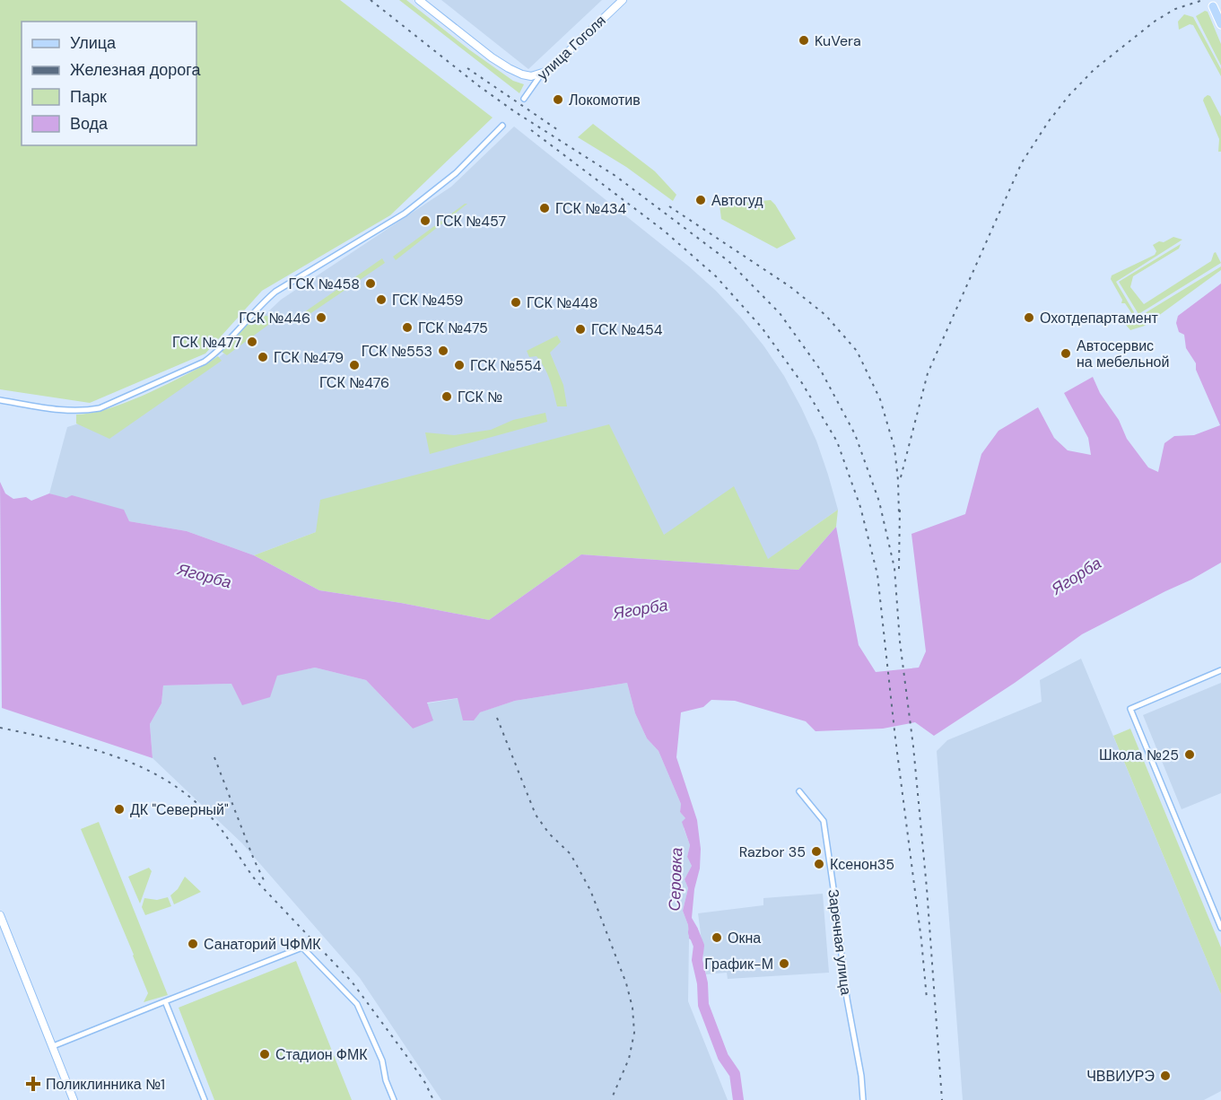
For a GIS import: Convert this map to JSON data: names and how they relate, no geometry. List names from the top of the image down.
{
  "streets": {
    "street": ["улица Гоголя", "Заречная улица"]
  },
  "water": ["Ягорба", "Серовка"],
  "places": {
    "other": [
      "KuVera",
      "Локомотив",
      "Автогуд",
      "ГСК №434",
      "ГСК №457",
      "ГСК №458",
      "ГСК №459",
      "ГСК №448",
      "ГСК №446",
      "Охотдепартамент",
      "ГСК №475",
      "ГСК №454",
      "ГСК №477",
      "ГСК №553",
      "Автосервис на мебельной",
      "ГСК №479",
      "ГСК №476",
      "ГСК №554",
      "ГСК №",
      "Школа №25",
      "ДК \"Северный\"",
      "Razbor 35",
      "Ксенон35",
      "Окна",
      "Санаторий ЧФМК",
      "График-М",
      "Стадион ФМК",
      "ЧВВИУРЭ"
    ],
    "health": ["Поликлинника №1"]
  },
  "legend": [
    "Улица",
    "Железная дорога",
    "Парк",
    "Вода"
  ]
}
